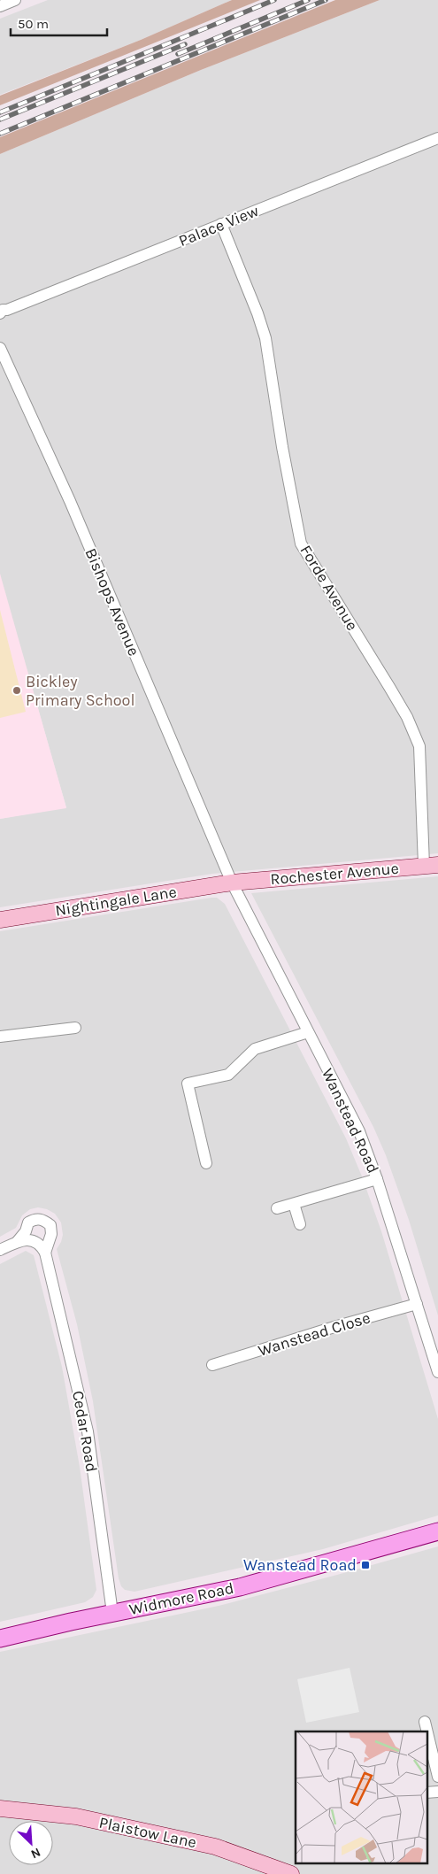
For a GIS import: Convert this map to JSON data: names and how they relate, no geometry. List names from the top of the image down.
{
  "streets": {
    "main road": ["Widmore Road"],
    "street": [
      "Palace View",
      "Forde Avenue",
      "Bishops Avenue",
      "Rochester Avenue",
      "Nightingale Lane",
      "Wanstead Road",
      "Wanstead Close",
      "Cedar Road",
      "Plaistow Lane"
    ]
  },
  "crossings": [
    ["Palace View", "Forde Avenue"],
    ["Forde Avenue", "Rochester Avenue"],
    ["Bishops Avenue", "Rochester Avenue"],
    ["Bishops Avenue", "Nightingale Lane"],
    ["Bishops Avenue", "Wanstead Road"],
    ["Rochester Avenue", "Nightingale Lane"],
    ["Rochester Avenue", "Wanstead Road"],
    ["Nightingale Lane", "Wanstead Road"],
    ["Wanstead Road", "Wanstead Close"],
    ["Cedar Road", "Widmore Road"]
  ],
  "places": {
    "other": ["Bickley Primary School"],
    "transit": ["Wanstead Road"]
  },
  "scale_bar": "50 m",
  "north": "bottom right"
}
